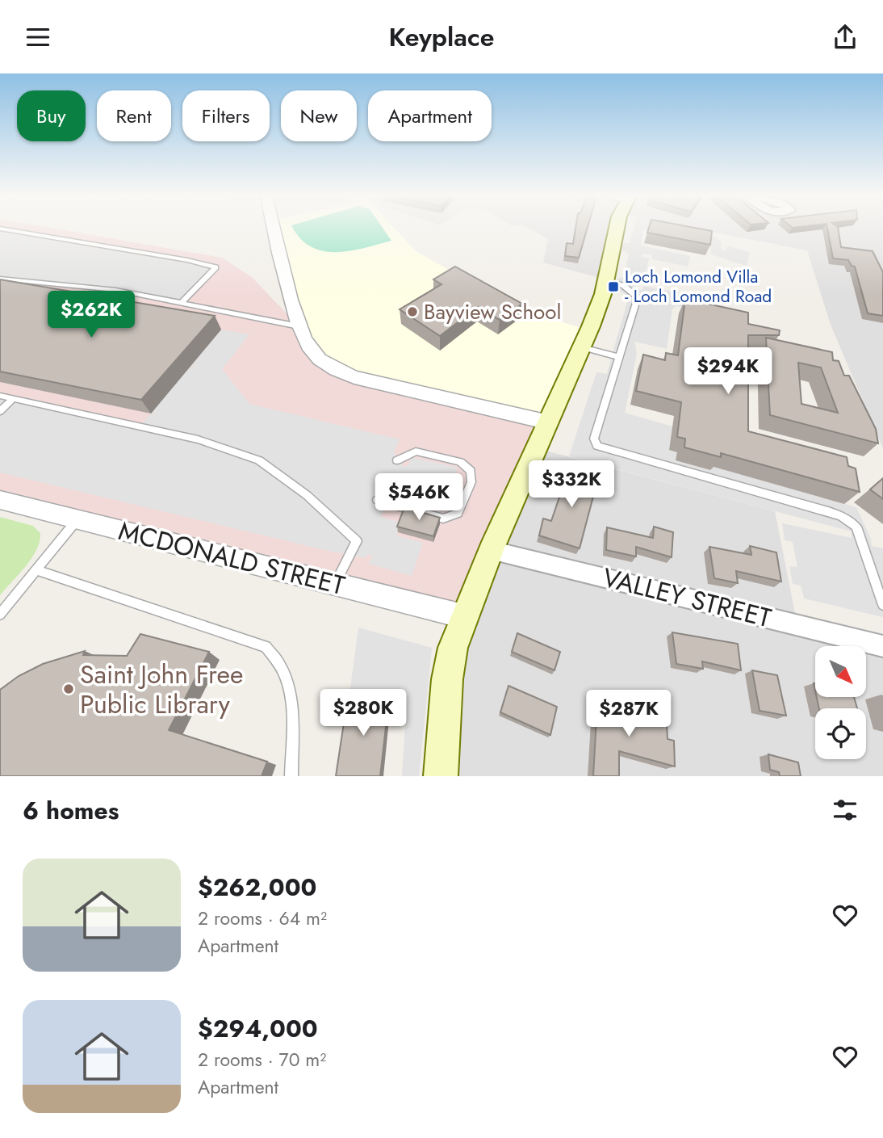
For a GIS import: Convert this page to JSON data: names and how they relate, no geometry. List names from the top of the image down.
{
  "streets": {
    "street": ["MCDONALD STREET", "VALLEY STREET"]
  },
  "places": {
    "transit": ["Loch Lomond Villa - Loch Lomond Road"],
    "other": ["Bayview School", "Saint John Free Public Library"]
  },
  "north": "bottom right",
  "page": {
    "header": "Keyplace",
    "chip": [
      "Buy",
      "Rent",
      "Filters",
      "New",
      "Apartment"
    ],
    "price": [
      "$262K",
      "$294K",
      "$332K",
      "$546K",
      "$280K",
      "$287K"
    ],
    "heading": "6 homes",
    "list": [
      {
        "name": "$262,000",
        "note": "2 rooms · 64 m² · Apartment"
      },
      {
        "name": "$294,000",
        "note": "2 rooms · 70 m² · Apartment"
      }
    ]
  }
}
